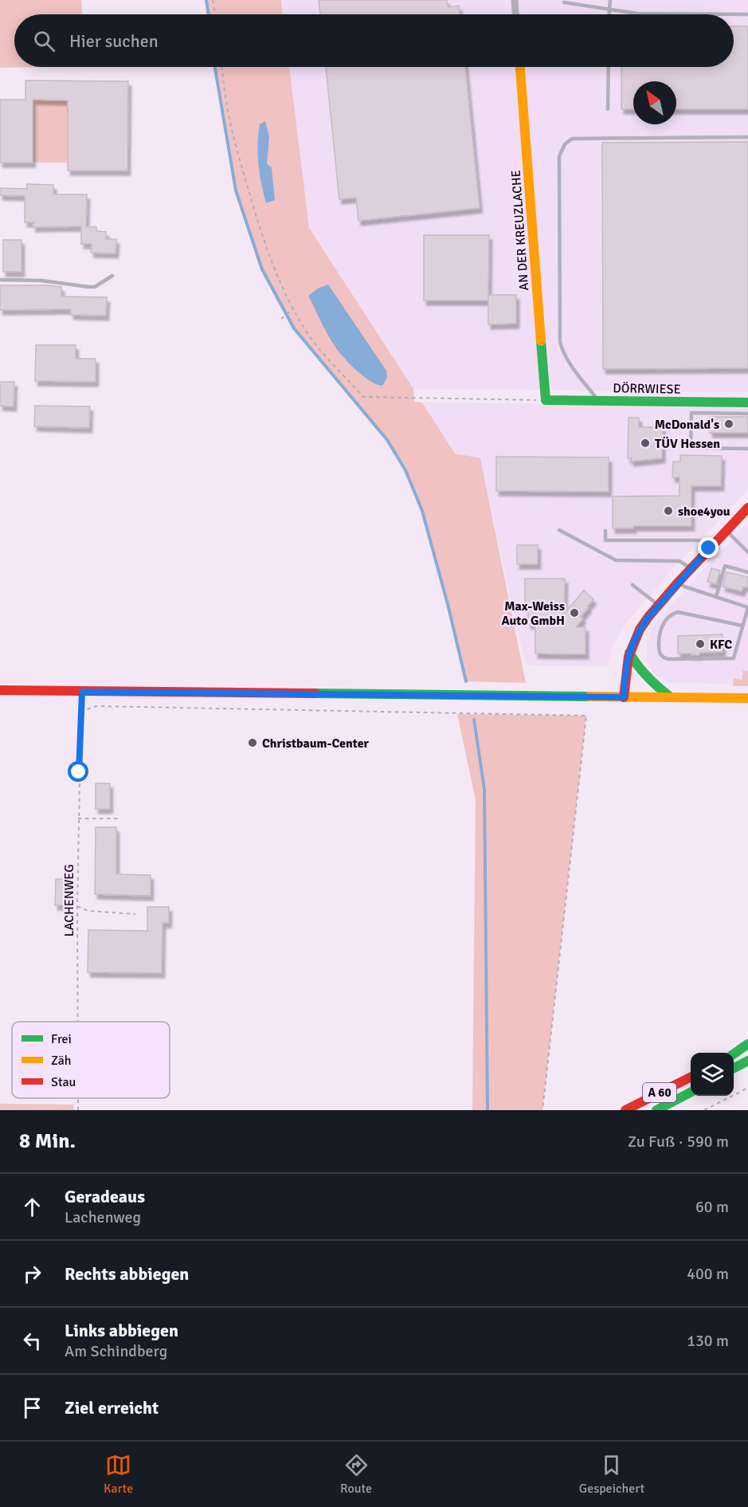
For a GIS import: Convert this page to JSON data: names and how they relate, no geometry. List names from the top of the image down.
{
  "streets": {
    "main road": ["AN DER KREUZLACHE", "DÖRRWIESE", "A 60"],
    "path": ["LACHENWEG"]
  },
  "crossings": [
    ["AN DER KREUZLACHE", "DÖRRWIESE"]
  ],
  "places": [
    "McDonald's",
    "TÜV Hessen",
    "shoe4you",
    "Max-Weiss Auto GmbH",
    "KFC",
    "Christbaum-Center"
  ],
  "legend": ["Frei", "Zäh", "Stau"],
  "north": "top left",
  "page": {
    "search": "Hier suchen",
    "heading": ["8 Min.", "Zu Fuß · 590 m"],
    "list": [
      ["Geradeaus", "Lachenweg", "60 m"],
      ["Rechts abbiegen", "400 m"],
      ["Links abbiegen", "Am Schindberg", "130 m"],
      "Ziel erreicht"
    ],
    "nav": ["Karte", "Route", "Gespeichert"]
  }
}
